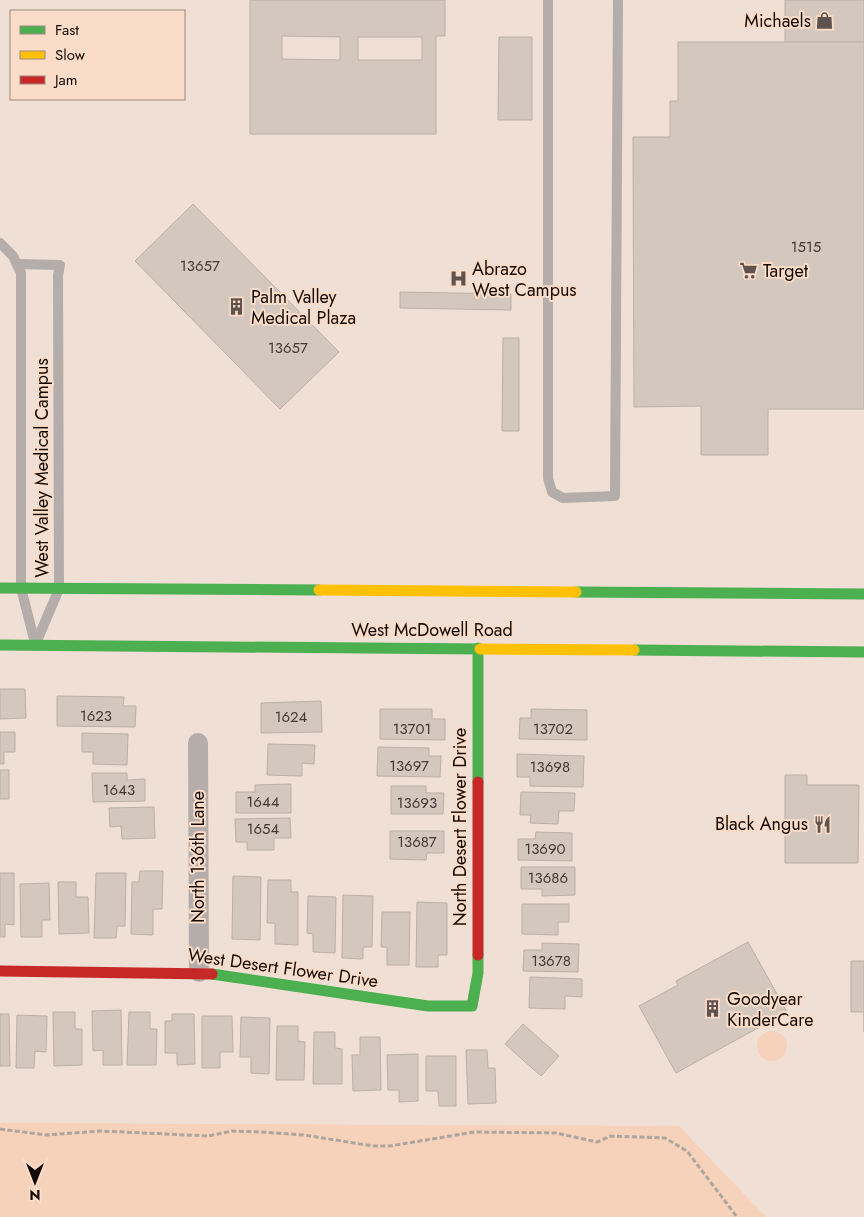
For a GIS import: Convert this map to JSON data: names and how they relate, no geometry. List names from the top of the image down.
{
  "streets": {
    "main road": ["West McDowell Road", "North Desert Flower Drive", "West Desert Flower Drive"],
    "street": ["North 136th Lane"],
    "lane": ["West Valley Medical Campus"]
  },
  "crossings": [
    ["West Valley Medical Campus", "West McDowell Road"],
    ["West McDowell Road", "North Desert Flower Drive"],
    ["North Desert Flower Drive", "West Desert Flower Drive"],
    ["North 136th Lane", "West Desert Flower Drive"]
  ],
  "places": {
    "shop": ["Michaels"],
    "supermarket": ["Target"],
    "hospital": ["Abrazo West Campus"],
    "building": ["Palm Valley Medical Plaza", "Goodyear KinderCare"],
    "restaurant": ["Black Angus"]
  },
  "house_numbers": [
    "1515",
    "13657",
    "13657",
    "1623",
    "1624",
    "13701",
    "13702",
    "13697",
    "13698",
    "1643",
    "1644",
    "13693",
    "1654",
    "13687",
    "13690",
    "13686",
    "13678"
  ],
  "legend": ["Fast", "Slow", "Jam"],
  "north": "bottom"
}
